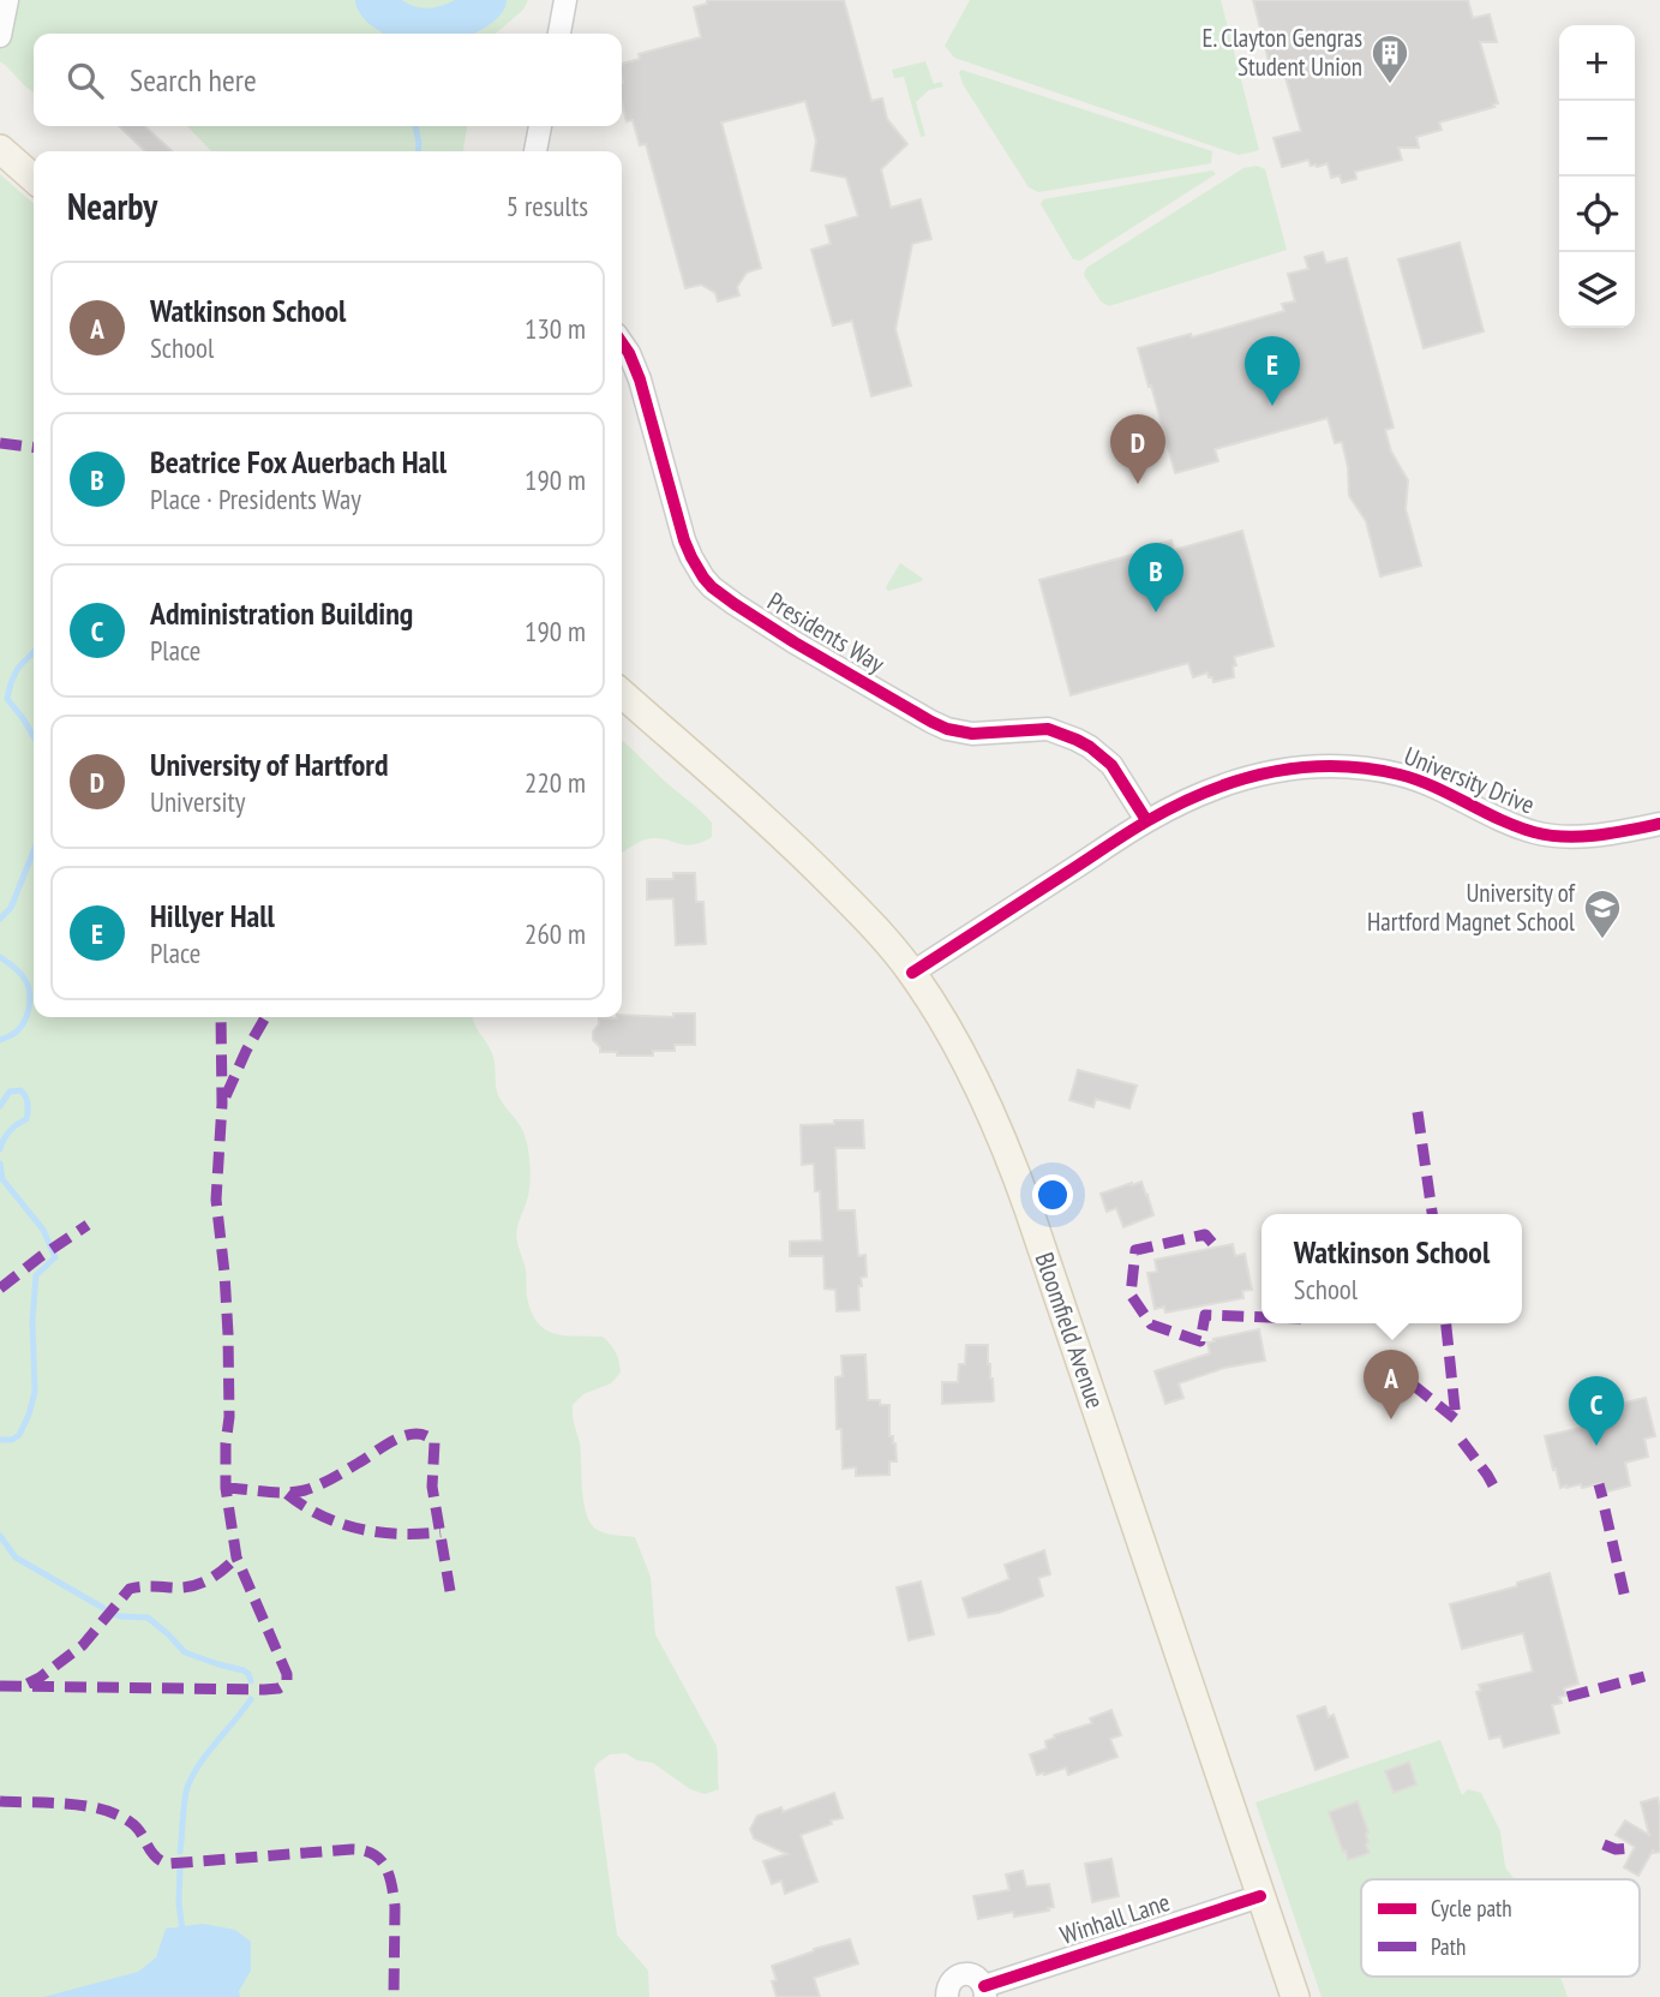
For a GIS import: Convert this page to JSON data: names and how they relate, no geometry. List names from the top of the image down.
{
  "streets": {
    "main road": ["Bloomfield Avenue"],
    "street": ["Presidents Way", "University Drive", "Winhall Lane"]
  },
  "crossings": [
    ["Presidents Way", "University Drive"],
    ["University Drive", "Bloomfield Avenue"],
    ["Bloomfield Avenue", "Winhall Lane"]
  ],
  "places": {
    "building": ["E. Clayton Gengras Student Union"],
    "school or university": ["University of Hartford Magnet School"]
  },
  "legend": ["Cycle path", "Path"],
  "page": {
    "map_buttons": ["+", "−"],
    "search": "Search here",
    "heading": ["Nearby", "5 results"],
    "list": [
      {
        "mark": "A",
        "name": "Watkinson School",
        "note": "School",
        "value": "130 m"
      },
      {
        "mark": "B",
        "name": "Beatrice Fox Auerbach Hall",
        "note": "Place · Presidents Way",
        "value": "190 m"
      },
      {
        "mark": "C",
        "name": "Administration Building",
        "note": "Place",
        "value": "190 m"
      },
      {
        "mark": "D",
        "name": "University of Hartford",
        "note": "University",
        "value": "220 m"
      },
      {
        "mark": "E",
        "name": "Hillyer Hall",
        "note": "Place",
        "value": "260 m"
      }
    ],
    "pins": [
      "E",
      "D",
      "B",
      "A",
      "C"
    ],
    "popup": ["Watkinson School", "School"]
  }
}
